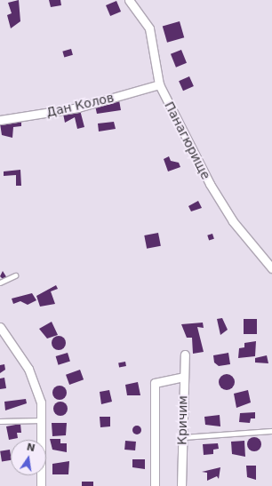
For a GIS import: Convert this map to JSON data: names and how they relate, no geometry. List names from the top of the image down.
{
  "streets": {
    "street": ["Дан Колов", "Панагюрище", "Кричим"]
  },
  "crossings": [
    ["Дан Колов", "Панагюрище"]
  ],
  "north": "top"
}
